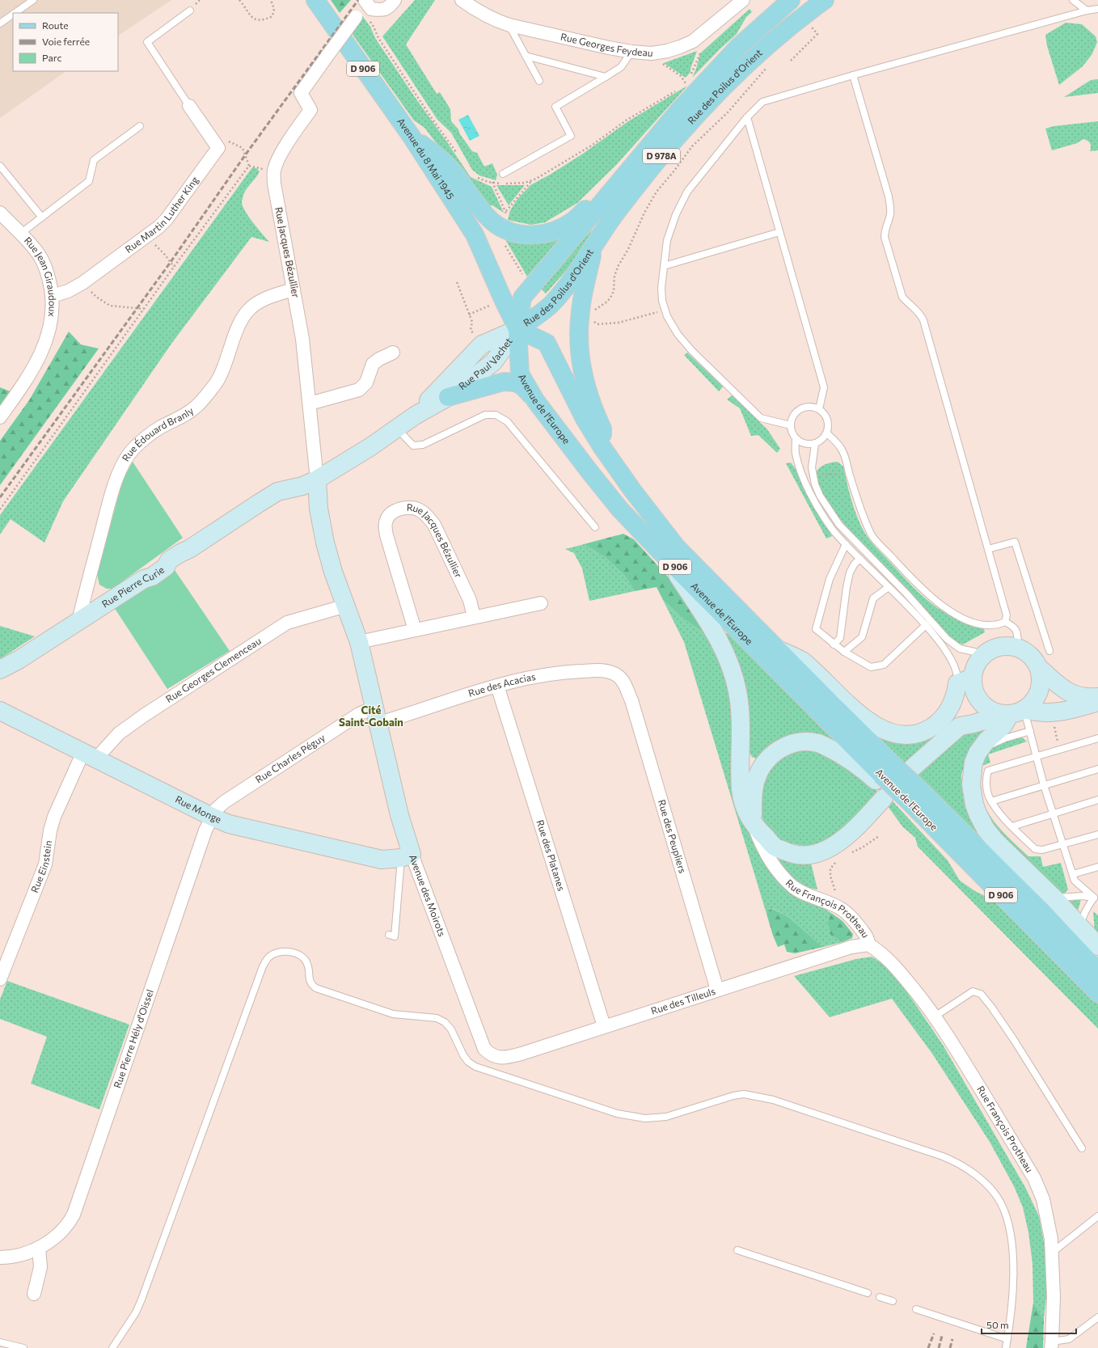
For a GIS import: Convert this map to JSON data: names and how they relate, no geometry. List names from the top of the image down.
{
  "streets": {
    "main road": [
      "D 906",
      "Rue des Poilus d'Orient",
      "D 978A",
      "Avenue du 8 Mai 1945",
      "Avenue de l'Europe"
    ],
    "street": [
      "Rue Georges Feydeau",
      "Rue Martin Luther King",
      "Rue Jacques Bézullier",
      "Rue Jean Giraudoux",
      "Rue Paul Vachet",
      "Rue Édouard Branly",
      "Rue Pierre Curie",
      "Rue Georges Clemenceau",
      "Rue des Acacias",
      "Rue Charles Péguy",
      "Rue Monge",
      "Rue des Peupliers",
      "Rue des Platanes",
      "Rue Einstein",
      "Avenue des Moirots",
      "Rue François Protheau",
      "Rue des Tilleuls",
      "Rue Pierre Hély d'Oissel"
    ]
  },
  "crossings": [
    ["Rue des Poilus d'Orient", "Avenue du 8 Mai 1945"],
    ["Rue des Poilus d'Orient", "Rue Paul Vachet"],
    ["Rue des Poilus d'Orient", "Avenue de l'Europe"],
    ["Avenue du 8 Mai 1945", "Rue Paul Vachet"],
    ["Avenue du 8 Mai 1945", "Avenue de l'Europe"],
    ["Rue Martin Luther King", "Rue Jean Giraudoux"],
    ["Rue Jacques Bézullier", "Rue Paul Vachet"],
    ["Rue Jacques Bézullier", "Rue Édouard Branly"],
    ["Rue Jacques Bézullier", "Rue Pierre Curie"],
    ["Rue Jacques Bézullier", "Rue Georges Clemenceau"],
    ["Rue Jacques Bézullier", "Rue des Acacias"],
    ["Rue Jacques Bézullier", "Rue Charles Péguy"],
    ["Rue Jacques Bézullier", "Avenue des Moirots"],
    ["Rue Paul Vachet", "Avenue de l'Europe"],
    ["Rue Paul Vachet", "Rue Pierre Curie"],
    ["Rue Édouard Branly", "Rue Pierre Curie"],
    ["Rue Georges Clemenceau", "Rue Monge"],
    ["Rue Georges Clemenceau", "Rue Einstein"],
    ["Rue des Acacias", "Rue Charles Péguy"],
    ["Rue des Acacias", "Rue des Peupliers"],
    ["Rue des Acacias", "Rue des Platanes"],
    ["Rue des Acacias", "Avenue des Moirots"],
    ["Rue Charles Péguy", "Rue Monge"],
    ["Rue Charles Péguy", "Avenue des Moirots"],
    ["Rue Charles Péguy", "Rue Pierre Hély d'Oissel"],
    ["Rue Monge", "Rue Einstein"],
    ["Rue Monge", "Avenue des Moirots"],
    ["Rue Monge", "Rue Pierre Hély d'Oissel"],
    ["Rue des Peupliers", "Rue des Tilleuls"],
    ["Rue des Platanes", "Rue des Tilleuls"],
    ["Avenue des Moirots", "Rue des Tilleuls"],
    ["Rue François Protheau", "Rue des Tilleuls"]
  ],
  "districts": ["Cité Saint-Gobain"],
  "legend": ["Route", "Voie ferrée", "Parc"],
  "scale_bar": "50 m"
}
